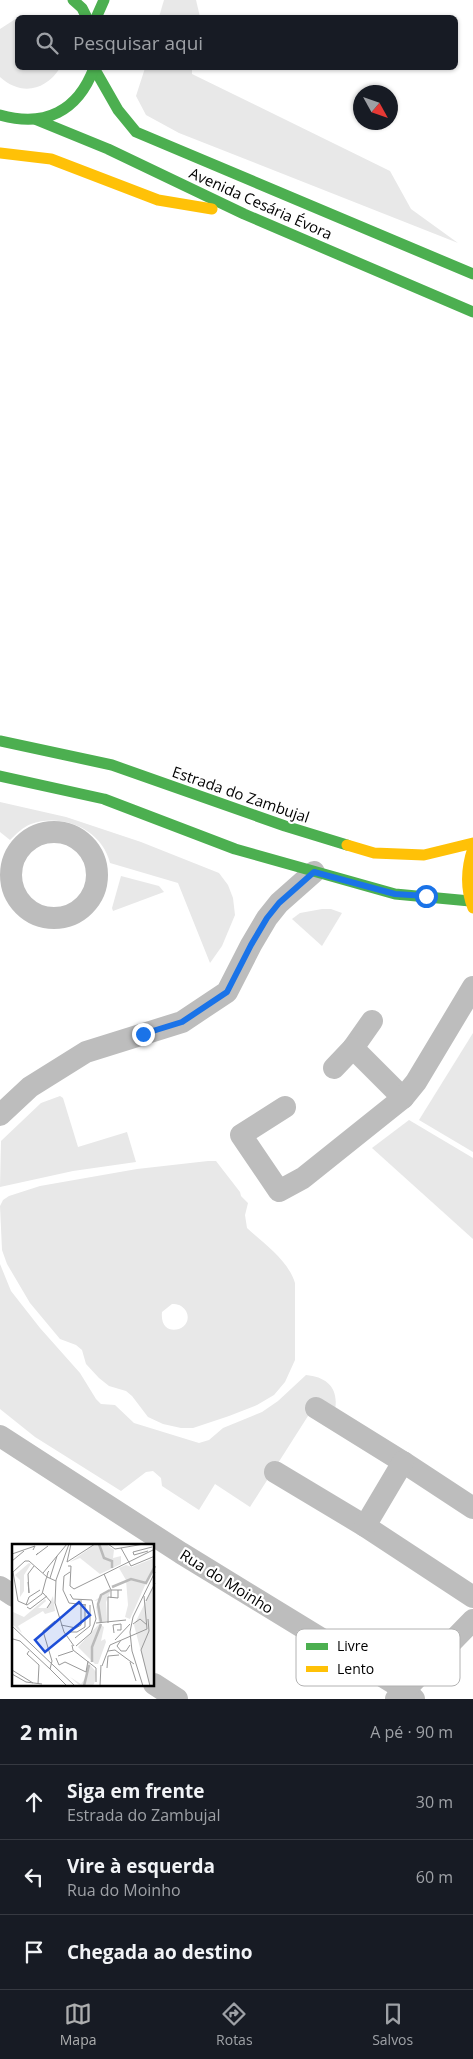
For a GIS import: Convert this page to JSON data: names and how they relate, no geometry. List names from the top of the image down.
{
  "streets": {
    "main road": ["Avenida Cesária Évora", "Estrada do Zambujal"],
    "street": ["Rua do Moinho"]
  },
  "legend": ["Livre", "Lento"],
  "north": "bottom right",
  "page": {
    "search": "Pesquisar aqui",
    "heading": ["2 min", "A pé · 90 m"],
    "list": [
      ["Siga em frente", "Estrada do Zambujal", "30 m"],
      ["Vire à esquerda", "Rua do Moinho", "60 m"],
      "Chegada ao destino"
    ],
    "nav": ["Mapa", "Rotas", "Salvos"]
  }
}
